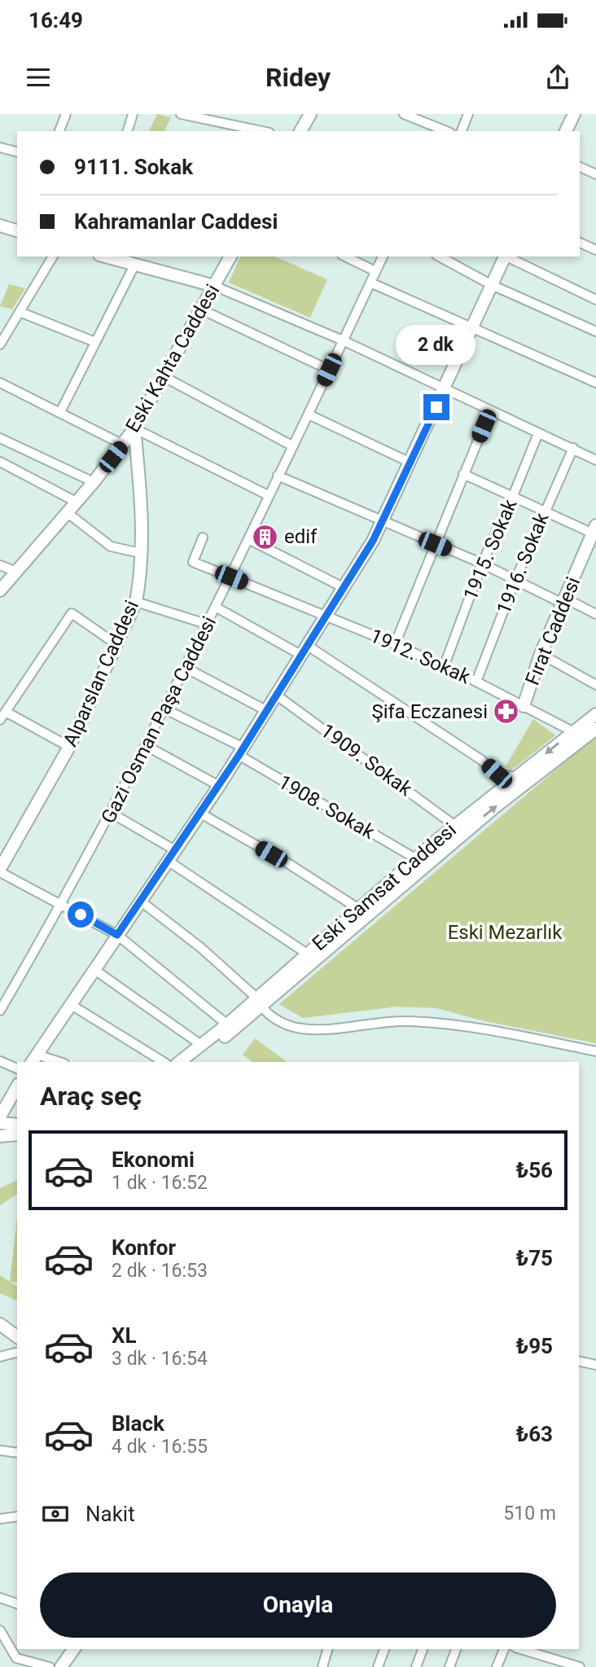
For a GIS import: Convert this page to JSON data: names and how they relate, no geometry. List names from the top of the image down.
{
  "streets": {
    "street": [
      "Eski Kahta Caddesi",
      "1915. Sokak",
      "1916. Sokak",
      "Fırat Caddesi",
      "1912. Sokak",
      "Alparslan Caddesi",
      "Gazi Osman Paşa Caddesi",
      "1909. Sokak",
      "1908. Sokak",
      "Eski Samsat Caddesi"
    ]
  },
  "crossings": [
    ["Eski Kahta Caddesi", "Alparslan Caddesi"],
    ["1915. Sokak", "1912. Sokak"],
    ["1916. Sokak", "1912. Sokak"],
    ["Fırat Caddesi", "1912. Sokak"],
    ["1912. Sokak", "Gazi Osman Paşa Caddesi"],
    ["1912. Sokak", "Eski Samsat Caddesi"],
    ["Gazi Osman Paşa Caddesi", "1908. Sokak"],
    ["1909. Sokak", "Eski Samsat Caddesi"],
    ["1908. Sokak", "Eski Samsat Caddesi"]
  ],
  "parks": ["Eski Mezarlık"],
  "places": {
    "building": ["edif"],
    "pharmacy": ["Şifa Eczanesi"]
  },
  "page": {
    "status": "16:49",
    "header": "Ridey",
    "banner": ["9111. Sokak", "Kahramanlar Caddesi"],
    "bubble": "2 dk",
    "heading": "Araç seç",
    "list": [
      {
        "name": "Ekonomi",
        "note": "1 dk · 16:52",
        "value": "₺56"
      },
      {
        "name": "Konfor",
        "note": "2 dk · 16:53",
        "value": "₺75"
      },
      {
        "name": "XL",
        "note": "3 dk · 16:54",
        "value": "₺95"
      },
      {
        "name": "Black",
        "note": "4 dk · 16:55",
        "value": "₺63"
      }
    ],
    "pay": ["Nakit", "510 m"],
    "buttons": "Onayla"
  }
}
